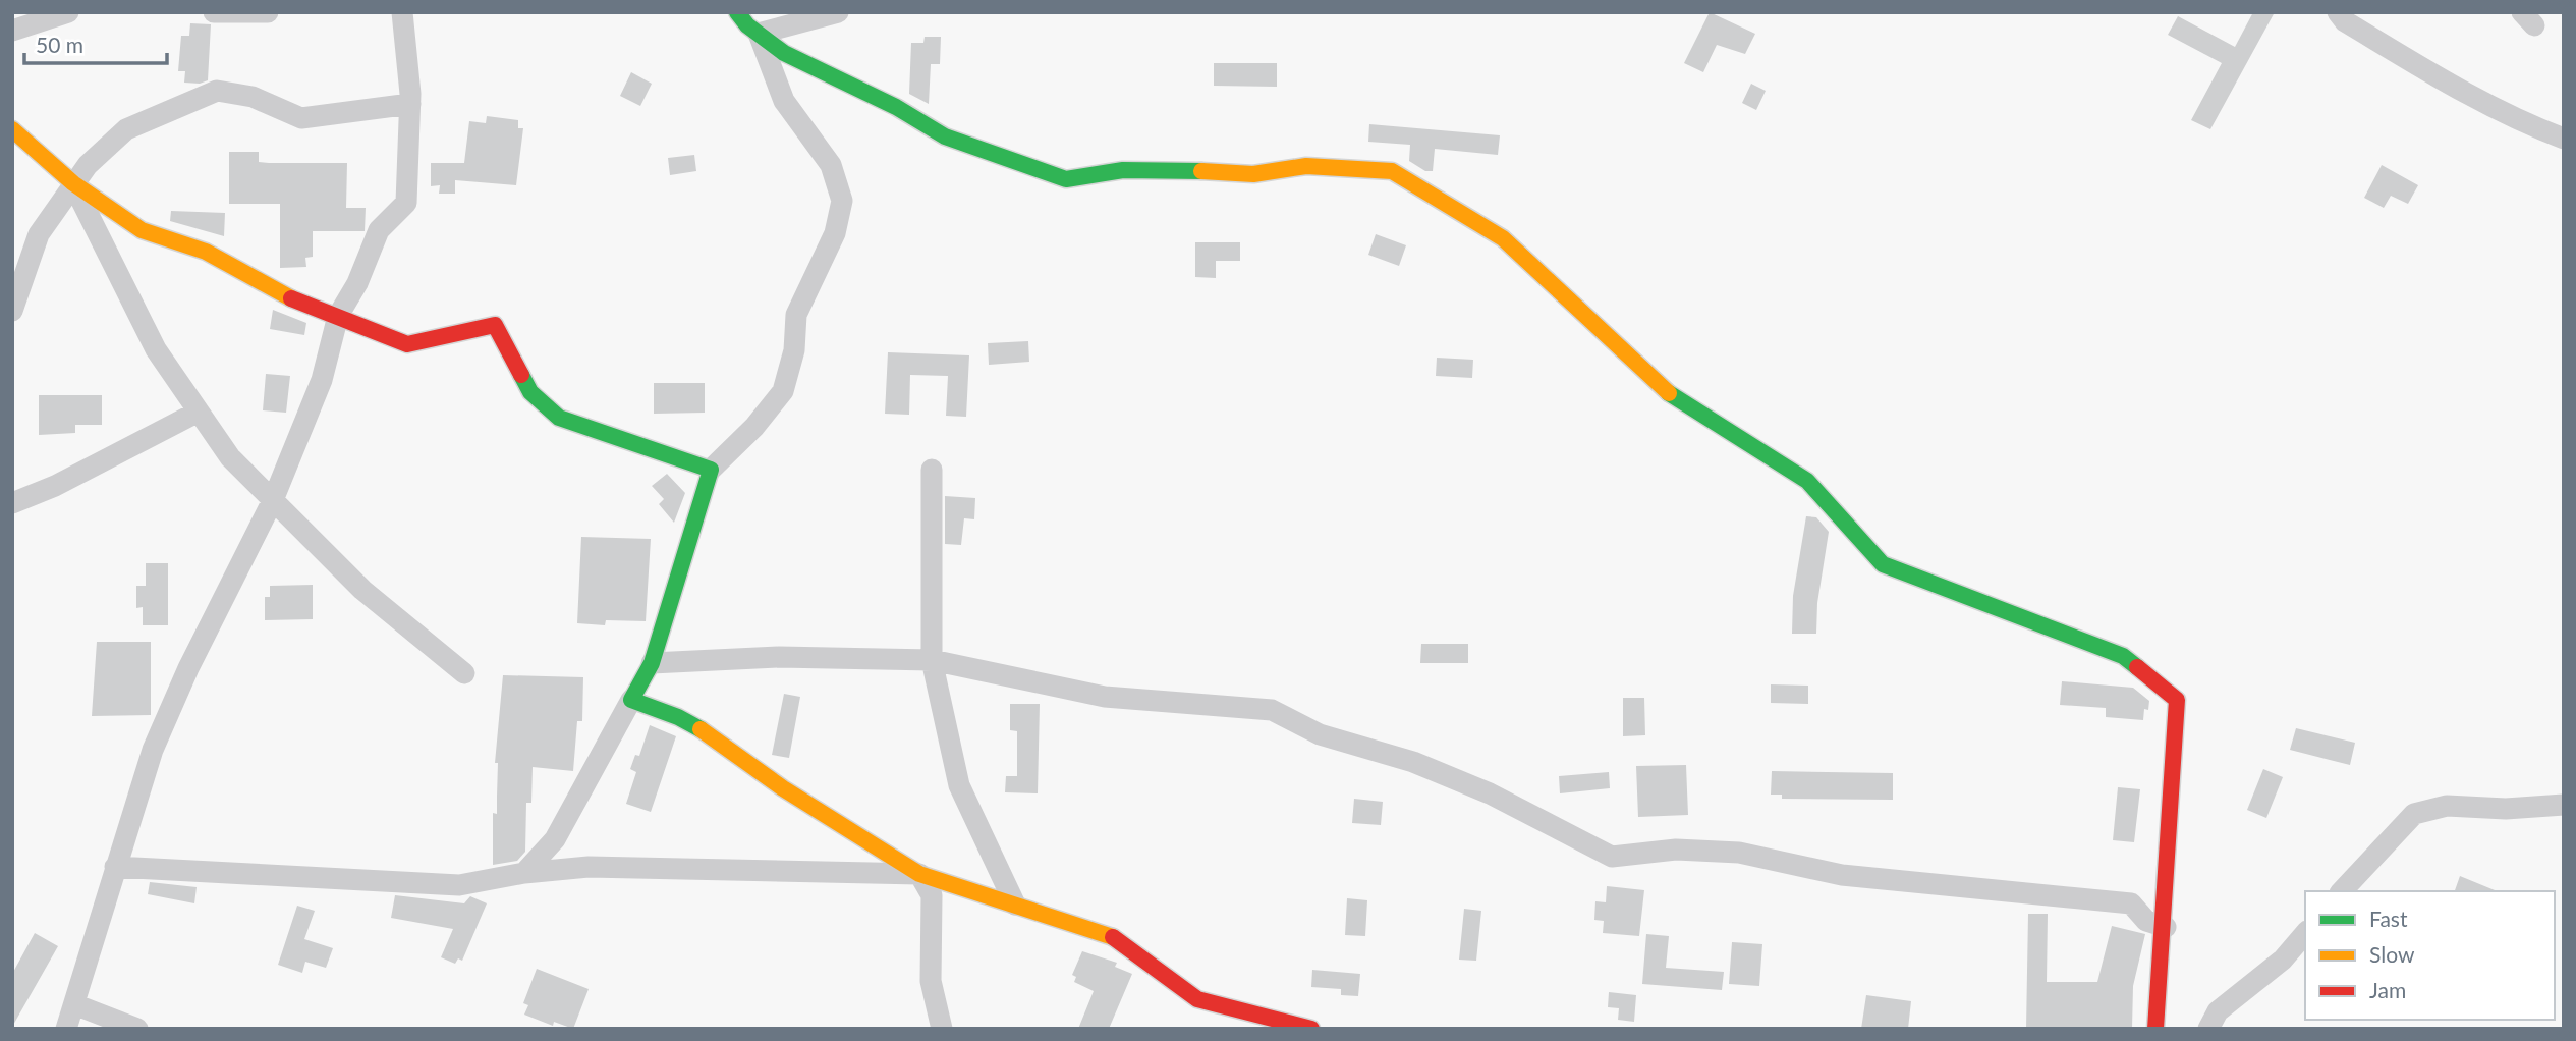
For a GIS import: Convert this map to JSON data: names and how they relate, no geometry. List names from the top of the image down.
{
  "legend": ["Fast", "Slow", "Jam"],
  "scale_bar": "50 m"
}
